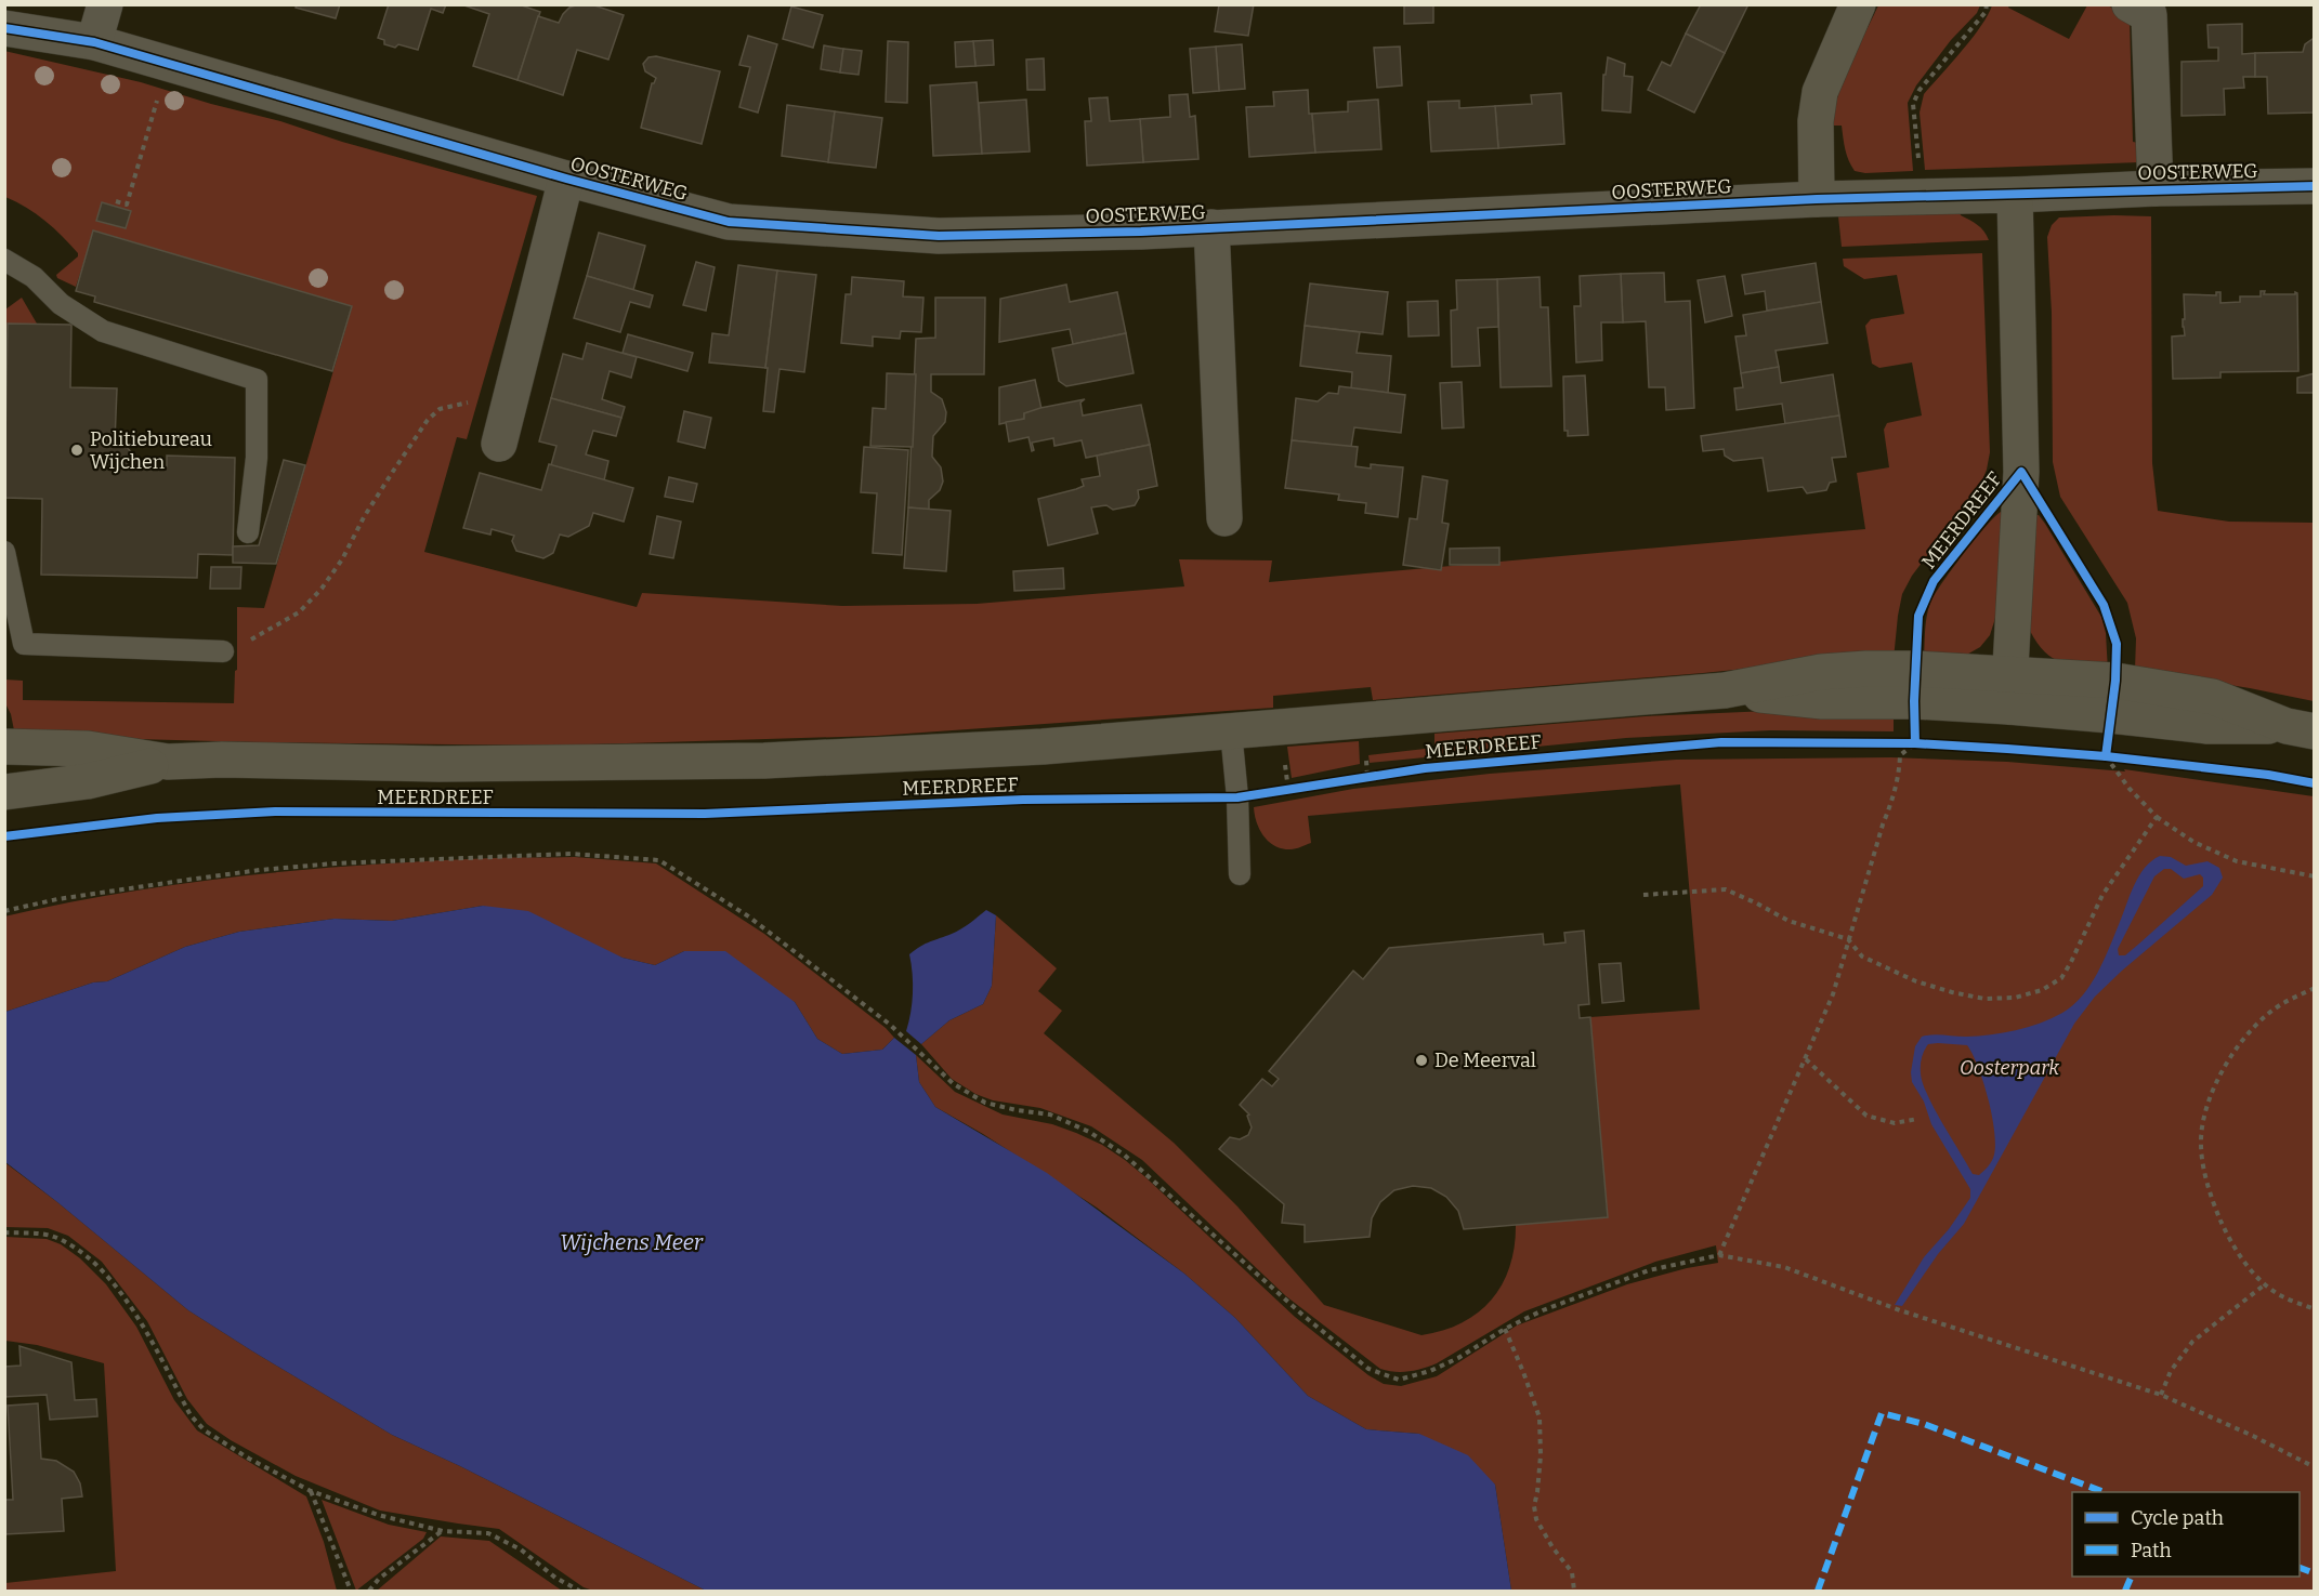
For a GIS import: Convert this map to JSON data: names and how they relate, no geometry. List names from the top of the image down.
{
  "streets": {
    "street": ["OOSTERWEG", "MEERDREEF"]
  },
  "crossings": [
    ["OOSTERWEG", "MEERDREEF"]
  ],
  "water": ["Wijchens Meer"],
  "parks": ["Oosterpark"],
  "places": ["Politiebureau Wijchen", "De Meerval"],
  "legend": ["Cycle path", "Path"]
}
